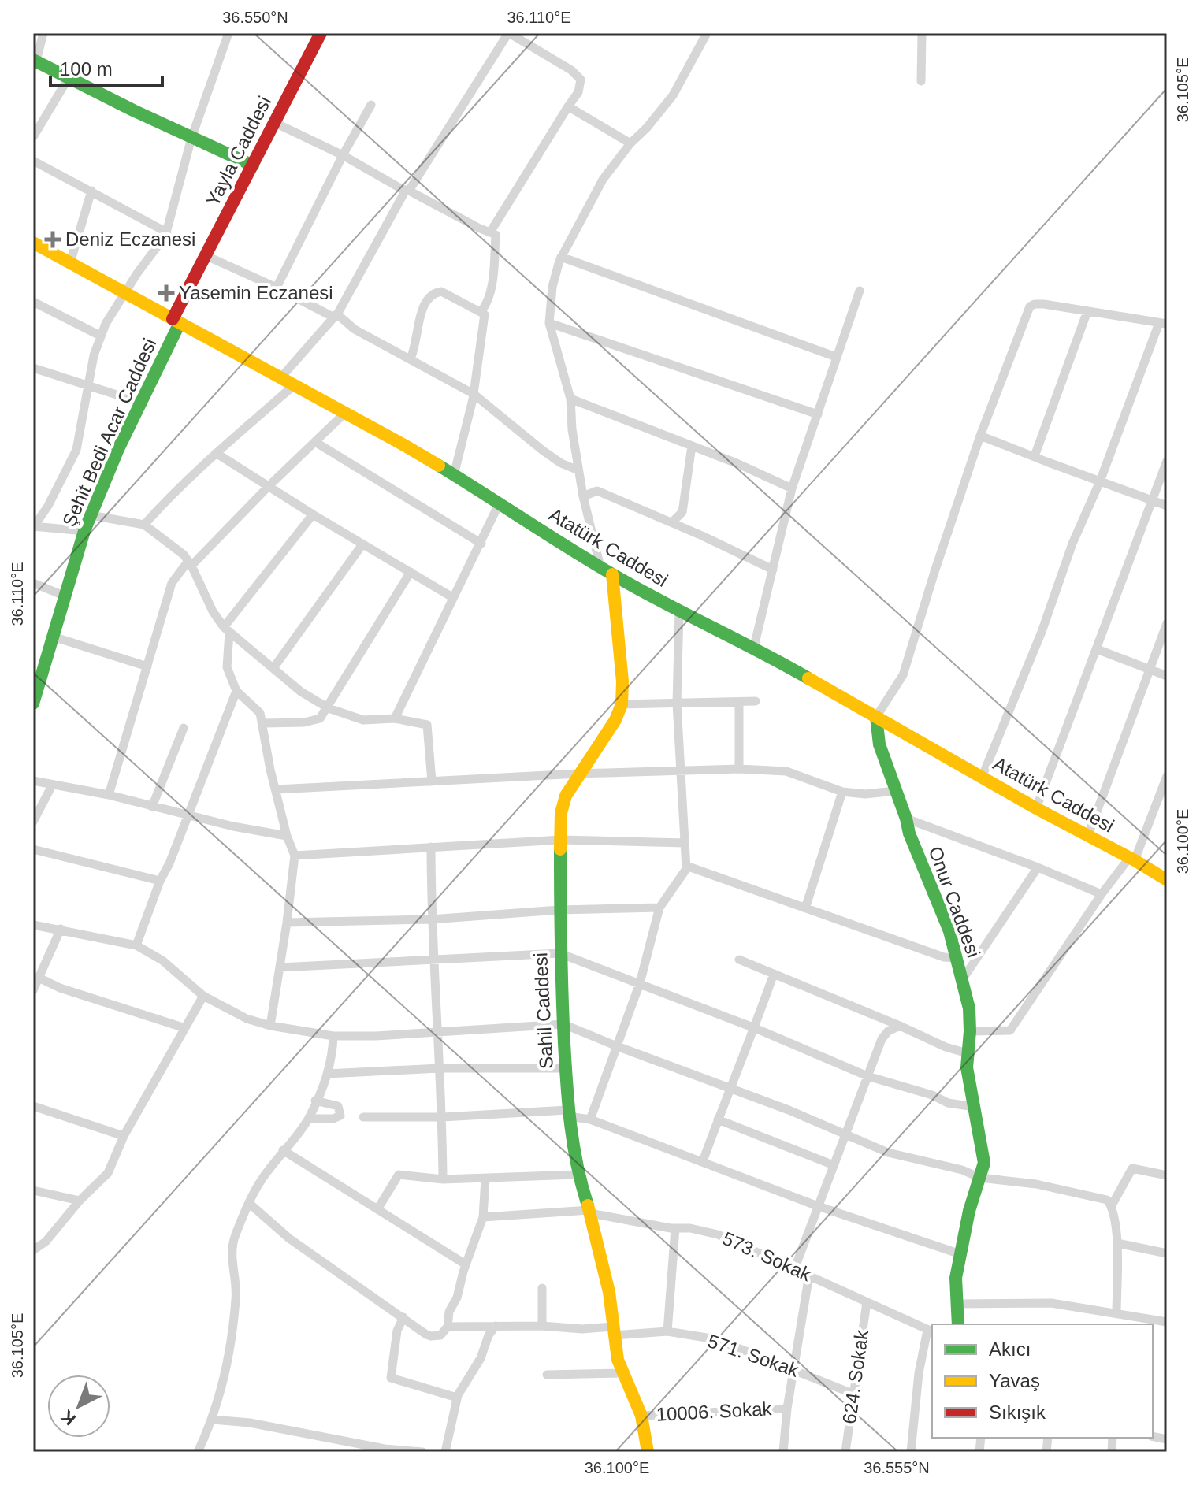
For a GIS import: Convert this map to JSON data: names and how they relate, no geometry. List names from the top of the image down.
{
  "streets": {
    "street": [
      "Yayla Caddesi",
      "Şehit Bedi Acar Caddesi",
      "Atatürk Caddesi",
      "Onur Caddesi",
      "Sahil Caddesi",
      "573. Sokak",
      "571. Sokak",
      "624. Sokak",
      "10006. Sokak"
    ]
  },
  "crossings": [
    ["Yayla Caddesi", "Şehit Bedi Acar Caddesi"],
    ["Yayla Caddesi", "Atatürk Caddesi"],
    ["Şehit Bedi Acar Caddesi", "Atatürk Caddesi"],
    ["Atatürk Caddesi", "Onur Caddesi"],
    ["Atatürk Caddesi", "Sahil Caddesi"],
    ["Sahil Caddesi", "573. Sokak"],
    ["Sahil Caddesi", "571. Sokak"],
    ["Sahil Caddesi", "10006. Sokak"],
    ["573. Sokak", "624. Sokak"],
    ["571. Sokak", "624. Sokak"]
  ],
  "places": {
    "health": ["Deniz Eczanesi", "Yasemin Eczanesi"]
  },
  "legend": ["Akıcı", "Yavaş", "Sıkışık"],
  "scale_bar": "100 m",
  "north": "bottom left",
  "coordinates": [
    "36.550°N",
    "36.110°E",
    "36.105°E",
    "36.100°E",
    "36.555°N"
  ]
}
